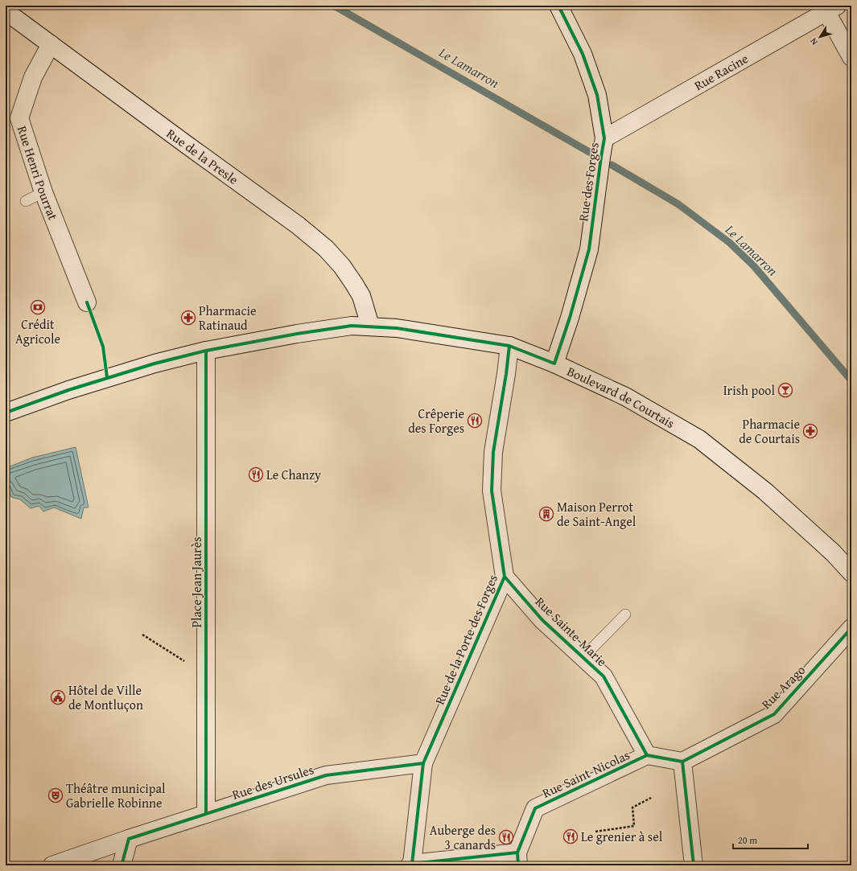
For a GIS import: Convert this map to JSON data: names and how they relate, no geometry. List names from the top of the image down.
{
  "streets": {
    "street": [
      "Rue Racine",
      "Rue de la Presle",
      "Rue Henri Pourrat",
      "Rue des Forges",
      "Boulevard de Courtais",
      "Place Jean Jaurès",
      "Rue Sainte-Marie",
      "Rue de la Porte des Forges",
      "Rue Arago",
      "Rue Saint-Nicolas",
      "Rue des Ursules"
    ]
  },
  "crossings": [
    ["Rue Racine", "Rue des Forges"],
    ["Rue de la Presle", "Rue Henri Pourrat"],
    ["Rue de la Presle", "Boulevard de Courtais"],
    ["Rue des Forges", "Boulevard de Courtais"],
    ["Boulevard de Courtais", "Place Jean Jaurès"],
    ["Boulevard de Courtais", "Rue de la Porte des Forges"],
    ["Place Jean Jaurès", "Rue des Ursules"],
    ["Rue Sainte-Marie", "Rue de la Porte des Forges"],
    ["Rue Sainte-Marie", "Rue Saint-Nicolas"],
    ["Rue de la Porte des Forges", "Rue des Ursules"],
    ["Rue Arago", "Rue Saint-Nicolas"]
  ],
  "water": ["Le Lamarron"],
  "places": {
    "bank": ["Crédit Agricole"],
    "pharmacy": ["Pharmacie Ratinaud", "Pharmacie de Courtais"],
    "bar": ["Irish pool"],
    "restaurant": [
      "Crêperie des Forges",
      "Le Chanzy",
      "Le grenier à sel",
      "Auberge des 3 canards"
    ],
    "building": ["Maison Perrot de Saint-Angel"],
    "public building": ["Hôtel de Ville de Montluçon"],
    "theatre": ["Théâtre municipal Gabrielle Robinne"]
  },
  "scale_bar": "20 m",
  "north": "bottom left"
}
